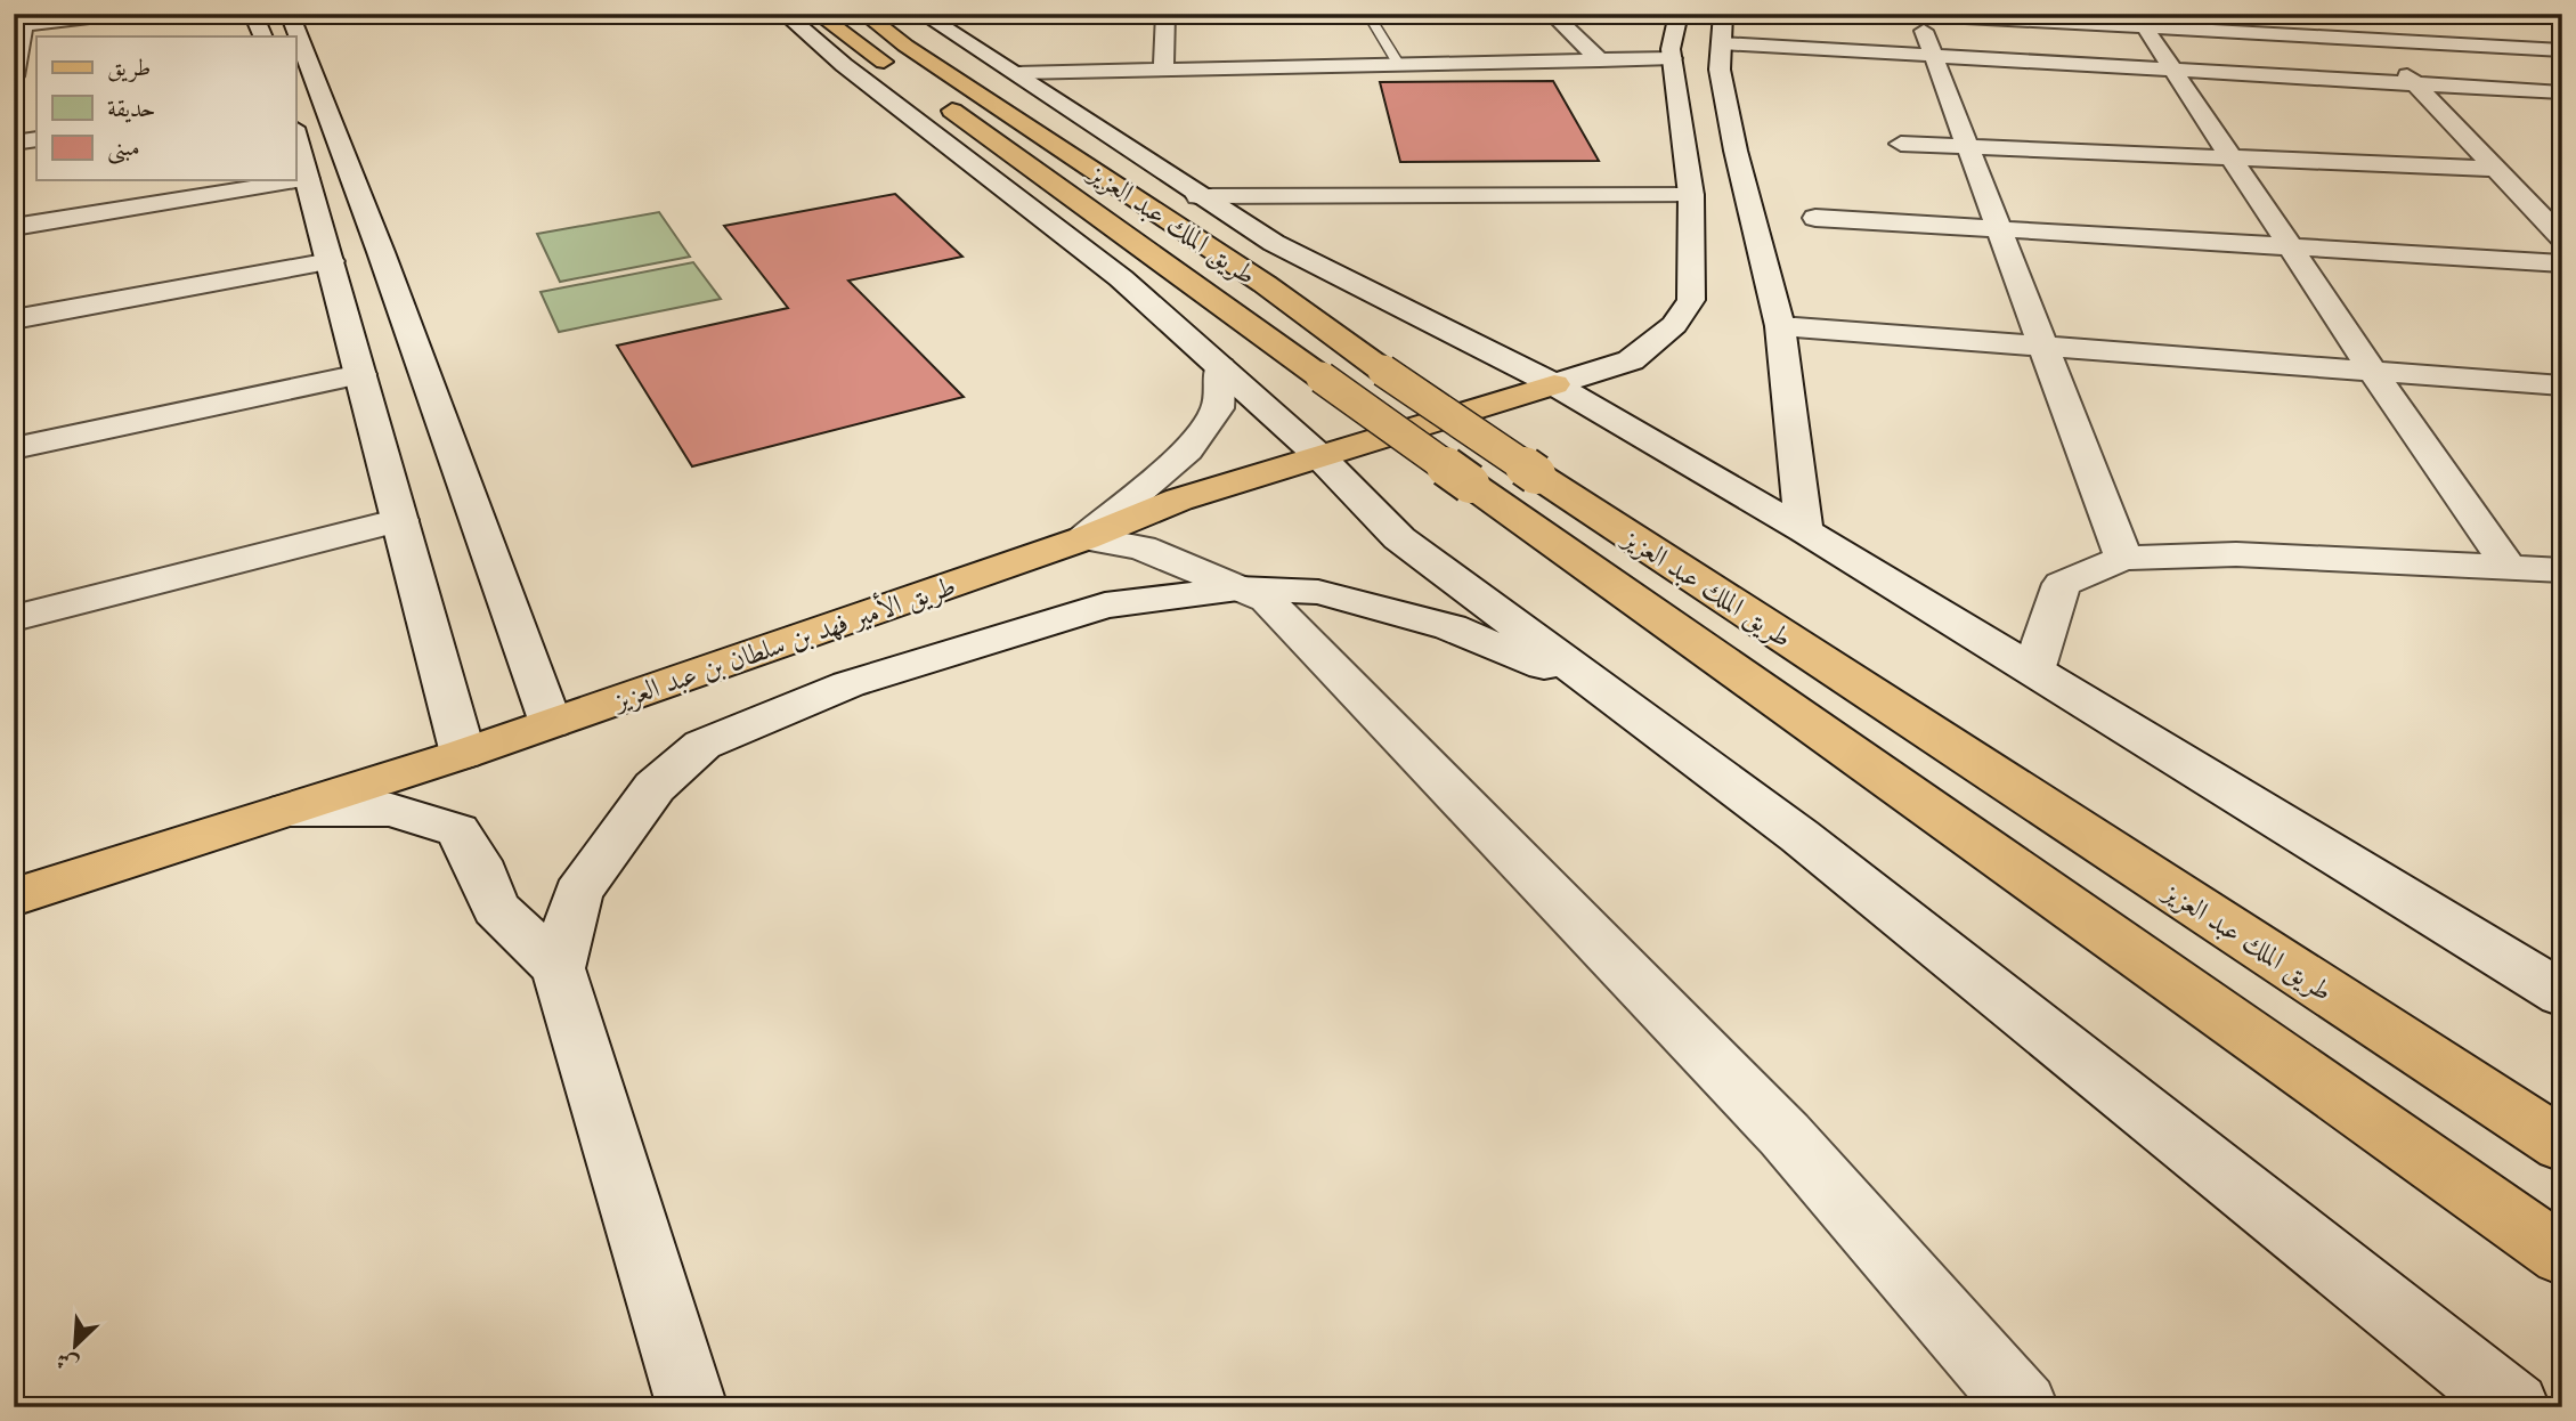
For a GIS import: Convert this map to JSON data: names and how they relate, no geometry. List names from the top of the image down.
{
  "streets": {
    "main road": ["طريق الملك عبد العزيز", "طريق الأمير فهد بن سلطان بن عبد العزيز"]
  },
  "legend": ["طريق", "حديقة", "مبنى"],
  "north": "bottom left"
}
